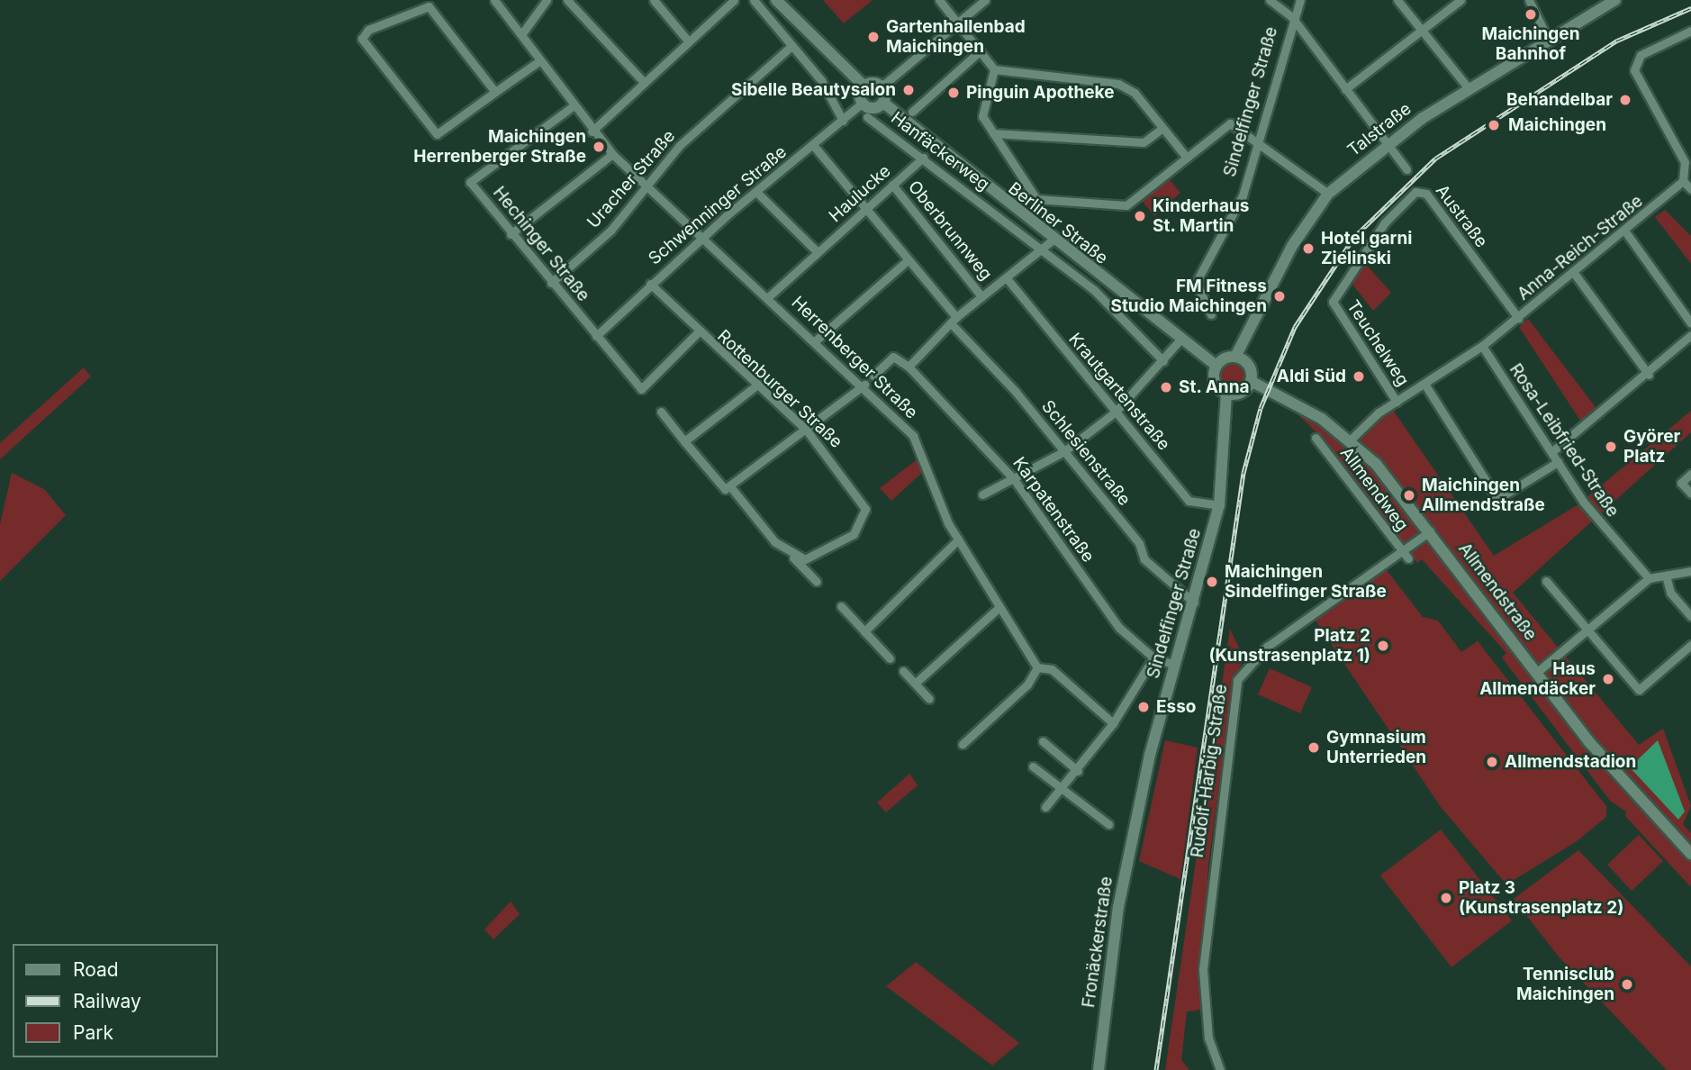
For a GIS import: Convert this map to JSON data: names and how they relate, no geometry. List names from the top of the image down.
{
  "streets": {
    "main road": [
      "Sindelfinger Straße",
      "Talstraße",
      "Berliner Straße",
      "Allmendstraße",
      "Fronäckerstraße"
    ],
    "street": [
      "Hanfäckerweg",
      "Uracher Straße",
      "Haulucke",
      "Schwenninger Straße",
      "Austraße",
      "Oberbrunnweg",
      "Hechinger Straße",
      "Anna-Reich-Straße",
      "Teuchelweg",
      "Herrenberger Straße",
      "Rottenburger Straße",
      "Krautgartenstraße",
      "Rosa-Leibfried-Straße",
      "Schlesienstraße",
      "Allmendweg",
      "Karpatenstraße",
      "Rudolf-Harbig-Straße"
    ]
  },
  "crossings": [
    ["Sindelfinger Straße", "Talstraße"],
    ["Sindelfinger Straße", "Berliner Straße"],
    ["Sindelfinger Straße", "Krautgartenstraße"],
    ["Sindelfinger Straße", "Schlesienstraße"],
    ["Sindelfinger Straße", "Karpatenstraße"],
    ["Sindelfinger Straße", "Allmendstraße"],
    ["Sindelfinger Straße", "Fronäckerstraße"],
    ["Talstraße", "Berliner Straße"],
    ["Talstraße", "Allmendstraße"],
    ["Hanfäckerweg", "Haulucke"],
    ["Hanfäckerweg", "Oberbrunnweg"],
    ["Uracher Straße", "Hechinger Straße"],
    ["Uracher Straße", "Herrenberger Straße"],
    ["Haulucke", "Oberbrunnweg"],
    ["Haulucke", "Herrenberger Straße"],
    ["Haulucke", "Schlesienstraße"],
    ["Schwenninger Straße", "Hechinger Straße"],
    ["Schwenninger Straße", "Herrenberger Straße"],
    ["Schwenninger Straße", "Rottenburger Straße"],
    ["Schwenninger Straße", "Schlesienstraße"],
    ["Austraße", "Anna-Reich-Straße"],
    ["Austraße", "Teuchelweg"],
    ["Berliner Straße", "Oberbrunnweg"],
    ["Berliner Straße", "Allmendstraße"],
    ["Oberbrunnweg", "Krautgartenstraße"],
    ["Oberbrunnweg", "Schlesienstraße"],
    ["Oberbrunnweg", "Karpatenstraße"],
    ["Hechinger Straße", "Herrenberger Straße"],
    ["Hechinger Straße", "Rottenburger Straße"],
    ["Anna-Reich-Straße", "Teuchelweg"],
    ["Anna-Reich-Straße", "Rosa-Leibfried-Straße"],
    ["Anna-Reich-Straße", "Allmendstraße"],
    ["Allmendweg", "Rudolf-Harbig-Straße"],
    ["Allmendstraße", "Rudolf-Harbig-Straße"]
  ],
  "places": [
    "Maichingen Bahnhof",
    "Gartenhallenbad Maichingen",
    "Sibelle Beautysalon",
    "Pinguin Apotheke",
    "Behandelbar",
    "Maichingen",
    "Maichingen Herrenberger Straße",
    "Kinderhaus St. Martin",
    "Hotel garni Zielinski",
    "FM Fitness Studio Maichingen",
    "Aldi Süd",
    "St. Anna",
    "Györer Platz",
    "Maichingen Allmendstraße",
    "Maichingen Sindelfinger Straße",
    "Platz 2 (Kunstrasenplatz 1)",
    "Haus Allmendäcker",
    "Esso",
    "Gymnasium Unterrieden",
    "Allmendstadion",
    "Platz 3 (Kunstrasenplatz 2)",
    "Tennisclub Maichingen"
  ],
  "legend": ["Road", "Railway", "Park"]
}
